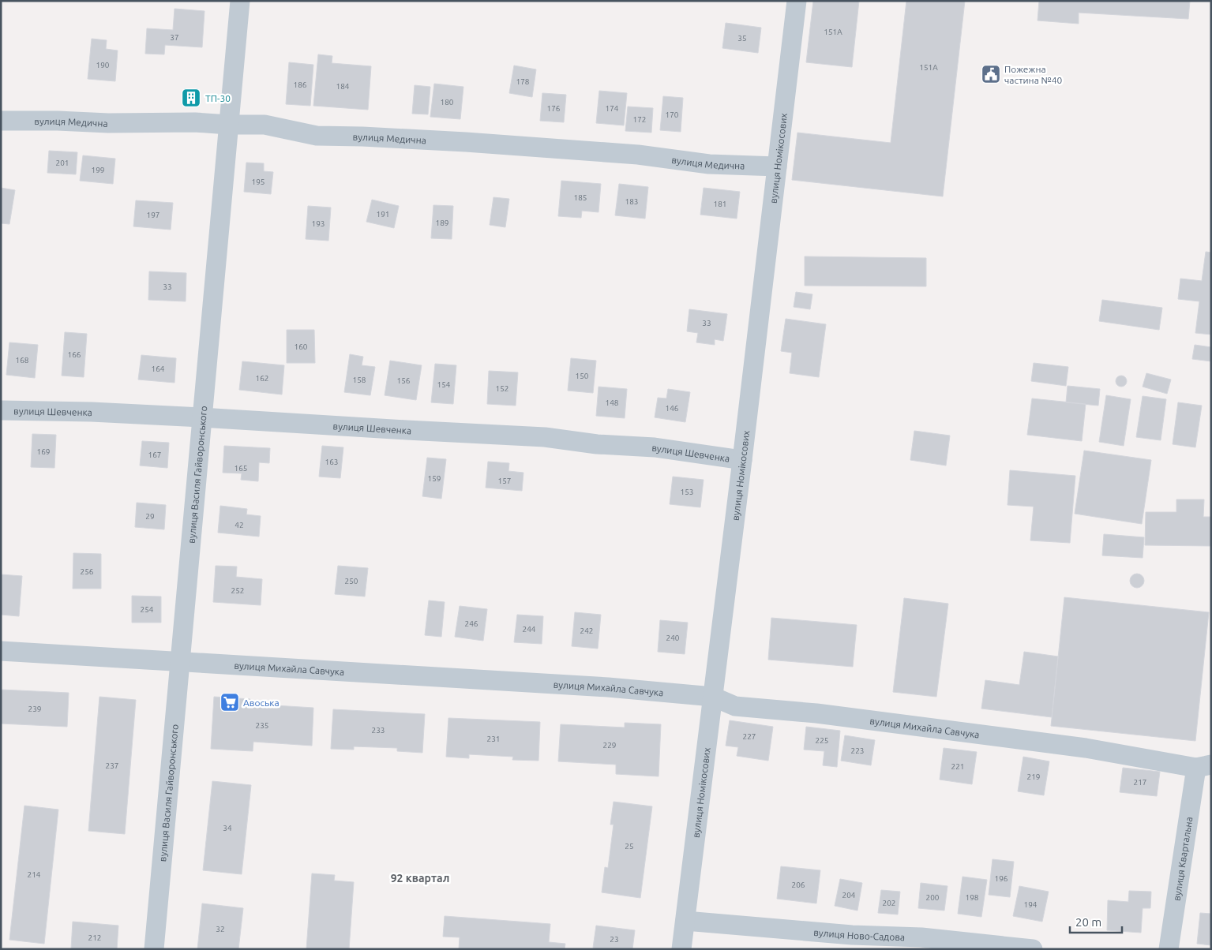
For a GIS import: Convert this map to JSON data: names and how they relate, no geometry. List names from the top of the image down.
{
  "streets": {
    "street": [
      "вулиця Медична",
      "вулиця Номікосових",
      "вулиця Шевченка",
      "вулиця Василя Гайворонського",
      "вулиця Михайла Савчука",
      "вулиця Квартальна",
      "вулиця Ново-Садова"
    ]
  },
  "crossings": [
    ["вулиця Медична", "вулиця Номікосових"],
    ["вулиця Медична", "вулиця Василя Гайворонського"],
    ["вулиця Номікосових", "вулиця Шевченка"],
    ["вулиця Номікосових", "вулиця Михайла Савчука"],
    ["вулиця Номікосових", "вулиця Ново-Садова"],
    ["вулиця Шевченка", "вулиця Василя Гайворонського"],
    ["вулиця Василя Гайворонського", "вулиця Михайла Савчука"],
    ["вулиця Михайла Савчука", "вулиця Квартальна"]
  ],
  "districts": ["92 квартал"],
  "places": {
    "public building": ["Пожежна частина №40"],
    "building": ["ТП-30"],
    "supermarket": ["Авоська"]
  },
  "house_numbers": [
    "151А",
    "37",
    "35",
    "190",
    "151А",
    "178",
    "186",
    "184",
    "180",
    "176",
    "174",
    "170",
    "172",
    "201",
    "199",
    "195",
    "185",
    "183",
    "181",
    "191",
    "197",
    "189",
    "193",
    "33",
    "33",
    "160",
    "166",
    "168",
    "164",
    "150",
    "162",
    "158",
    "156",
    "154",
    "152",
    "148",
    "146",
    "169",
    "167",
    "163",
    "165",
    "159",
    "157",
    "153",
    "29",
    "42",
    "256",
    "250",
    "252",
    "254",
    "246",
    "244",
    "242",
    "240",
    "239",
    "235",
    "233",
    "227",
    "231",
    "225",
    "229",
    "223",
    "237",
    "221",
    "219",
    "217",
    "34",
    "25",
    "214",
    "196",
    "206",
    "204",
    "200",
    "198",
    "202",
    "194",
    "32",
    "212",
    "23"
  ],
  "scale_bar": "20 m"
}
